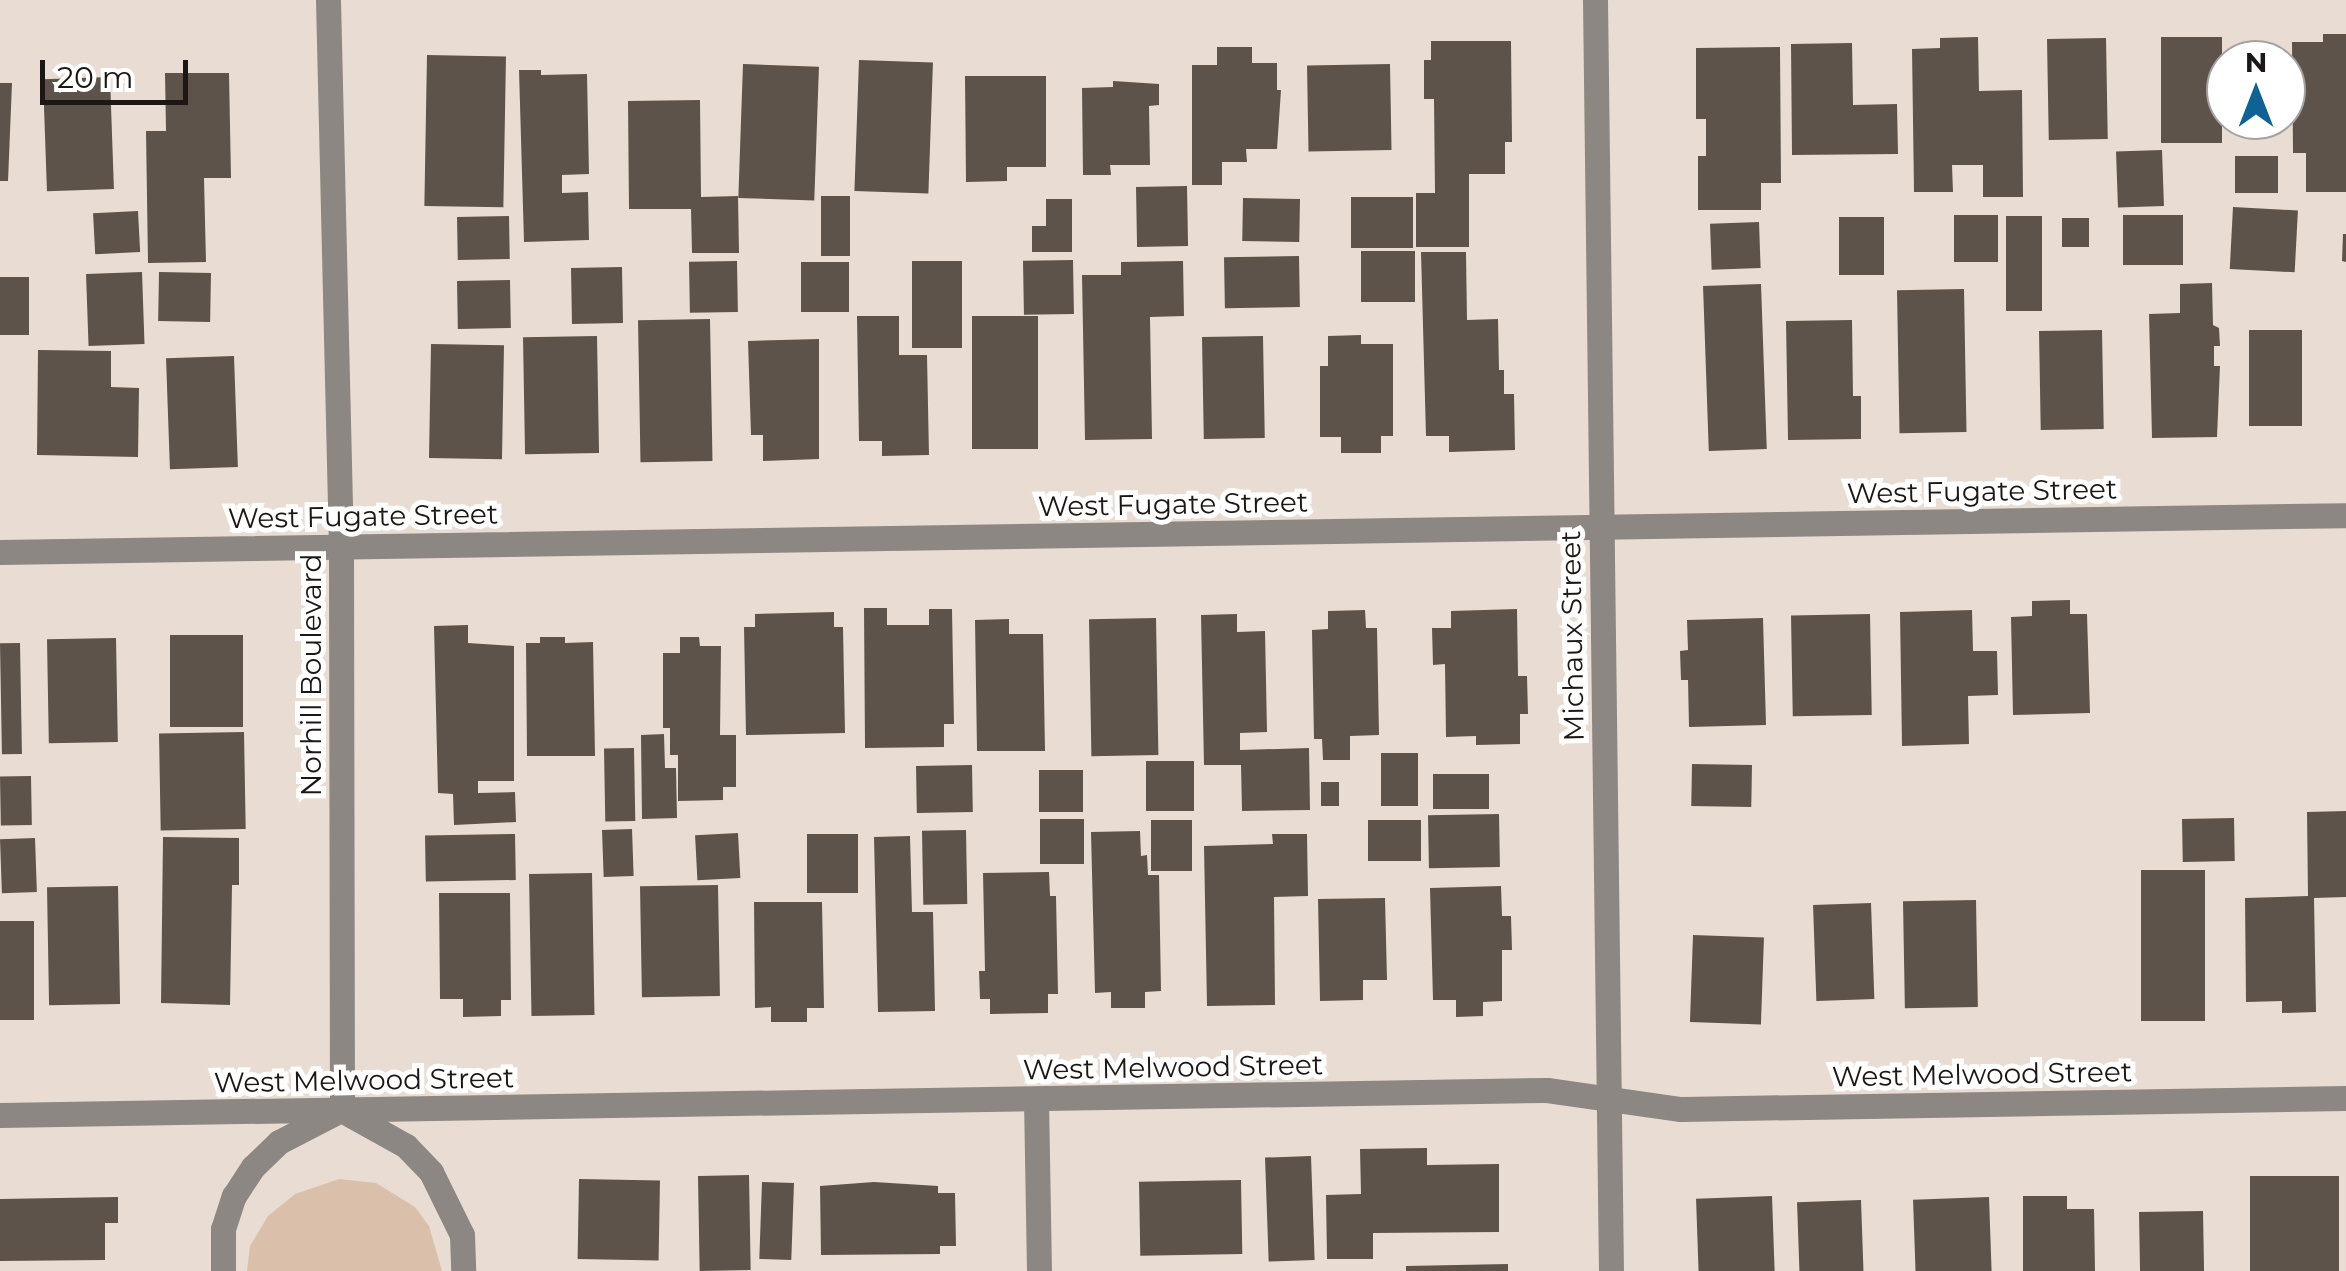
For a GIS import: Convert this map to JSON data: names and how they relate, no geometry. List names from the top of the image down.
{
  "streets": {
    "street": [
      "West Fugate Street",
      "Michaux Street",
      "Norhill Boulevard",
      "West Melwood Street"
    ]
  },
  "crossings": [
    ["West Fugate Street", "Michaux Street"],
    ["West Fugate Street", "Norhill Boulevard"],
    ["Michaux Street", "West Melwood Street"],
    ["Norhill Boulevard", "West Melwood Street"]
  ],
  "scale_bar": "20 m",
  "north": "top"
}
